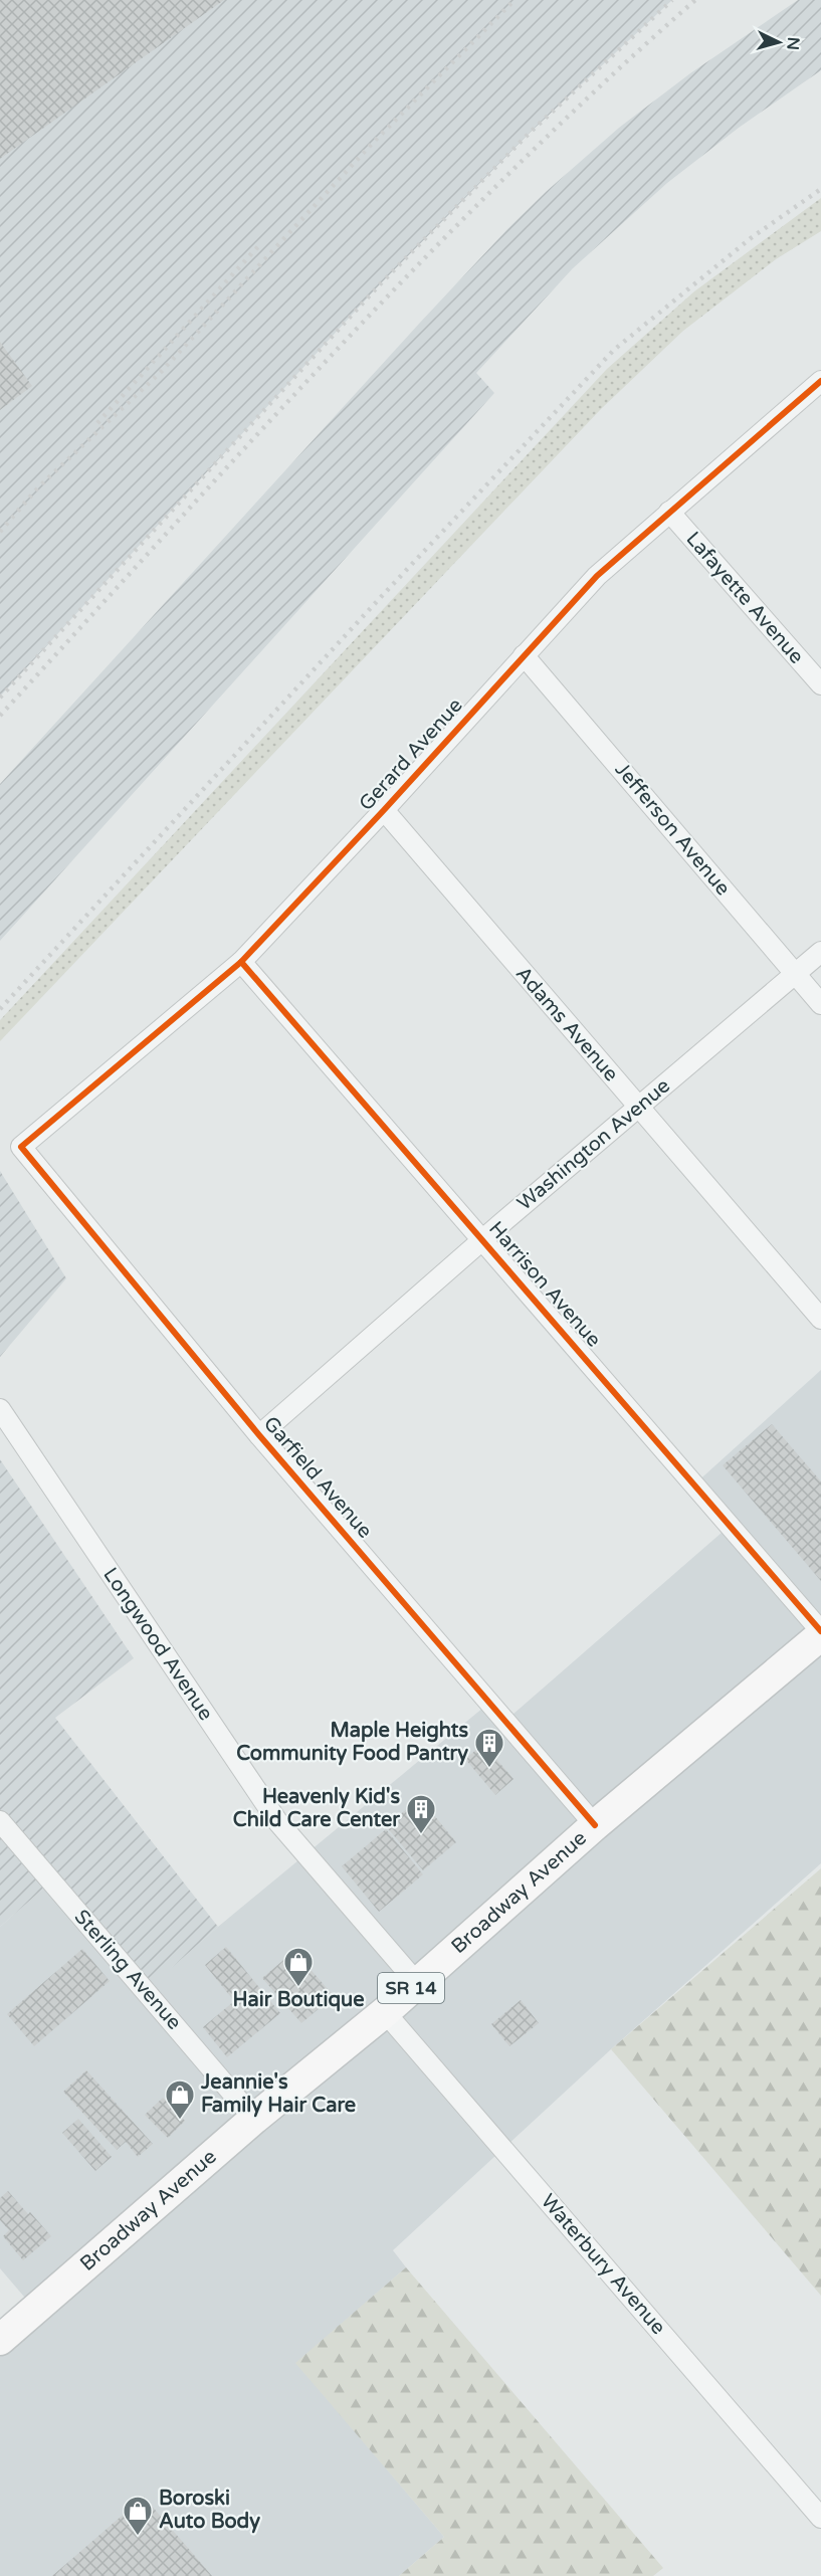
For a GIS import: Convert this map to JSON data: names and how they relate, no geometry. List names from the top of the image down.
{
  "streets": {
    "main road": ["Broadway Avenue", "SR 14"],
    "street": [
      "Lafayette Avenue",
      "Gerard Avenue",
      "Jefferson Avenue",
      "Adams Avenue",
      "Washington Avenue",
      "Harrison Avenue",
      "Garfield Avenue",
      "Longwood Avenue",
      "Sterling Avenue",
      "Waterbury Avenue"
    ]
  },
  "crossings": [
    ["Lafayette Avenue", "Gerard Avenue"],
    ["Gerard Avenue", "Jefferson Avenue"],
    ["Gerard Avenue", "Adams Avenue"],
    ["Gerard Avenue", "Harrison Avenue"],
    ["Gerard Avenue", "Garfield Avenue"],
    ["Jefferson Avenue", "Washington Avenue"],
    ["Adams Avenue", "Washington Avenue"],
    ["Washington Avenue", "Harrison Avenue"],
    ["Washington Avenue", "Garfield Avenue"],
    ["Harrison Avenue", "Broadway Avenue"],
    ["Garfield Avenue", "Broadway Avenue"],
    ["Longwood Avenue", "Broadway Avenue"],
    ["Broadway Avenue", "Sterling Avenue"],
    ["Broadway Avenue", "Waterbury Avenue"]
  ],
  "places": {
    "building": ["Maple Heights Community Food Pantry", "Heavenly Kid's Child Care Center"],
    "shop": ["Hair Boutique", "Jeannie's Family Hair Care", "Boroski Auto Body"]
  },
  "north": "right"
}
